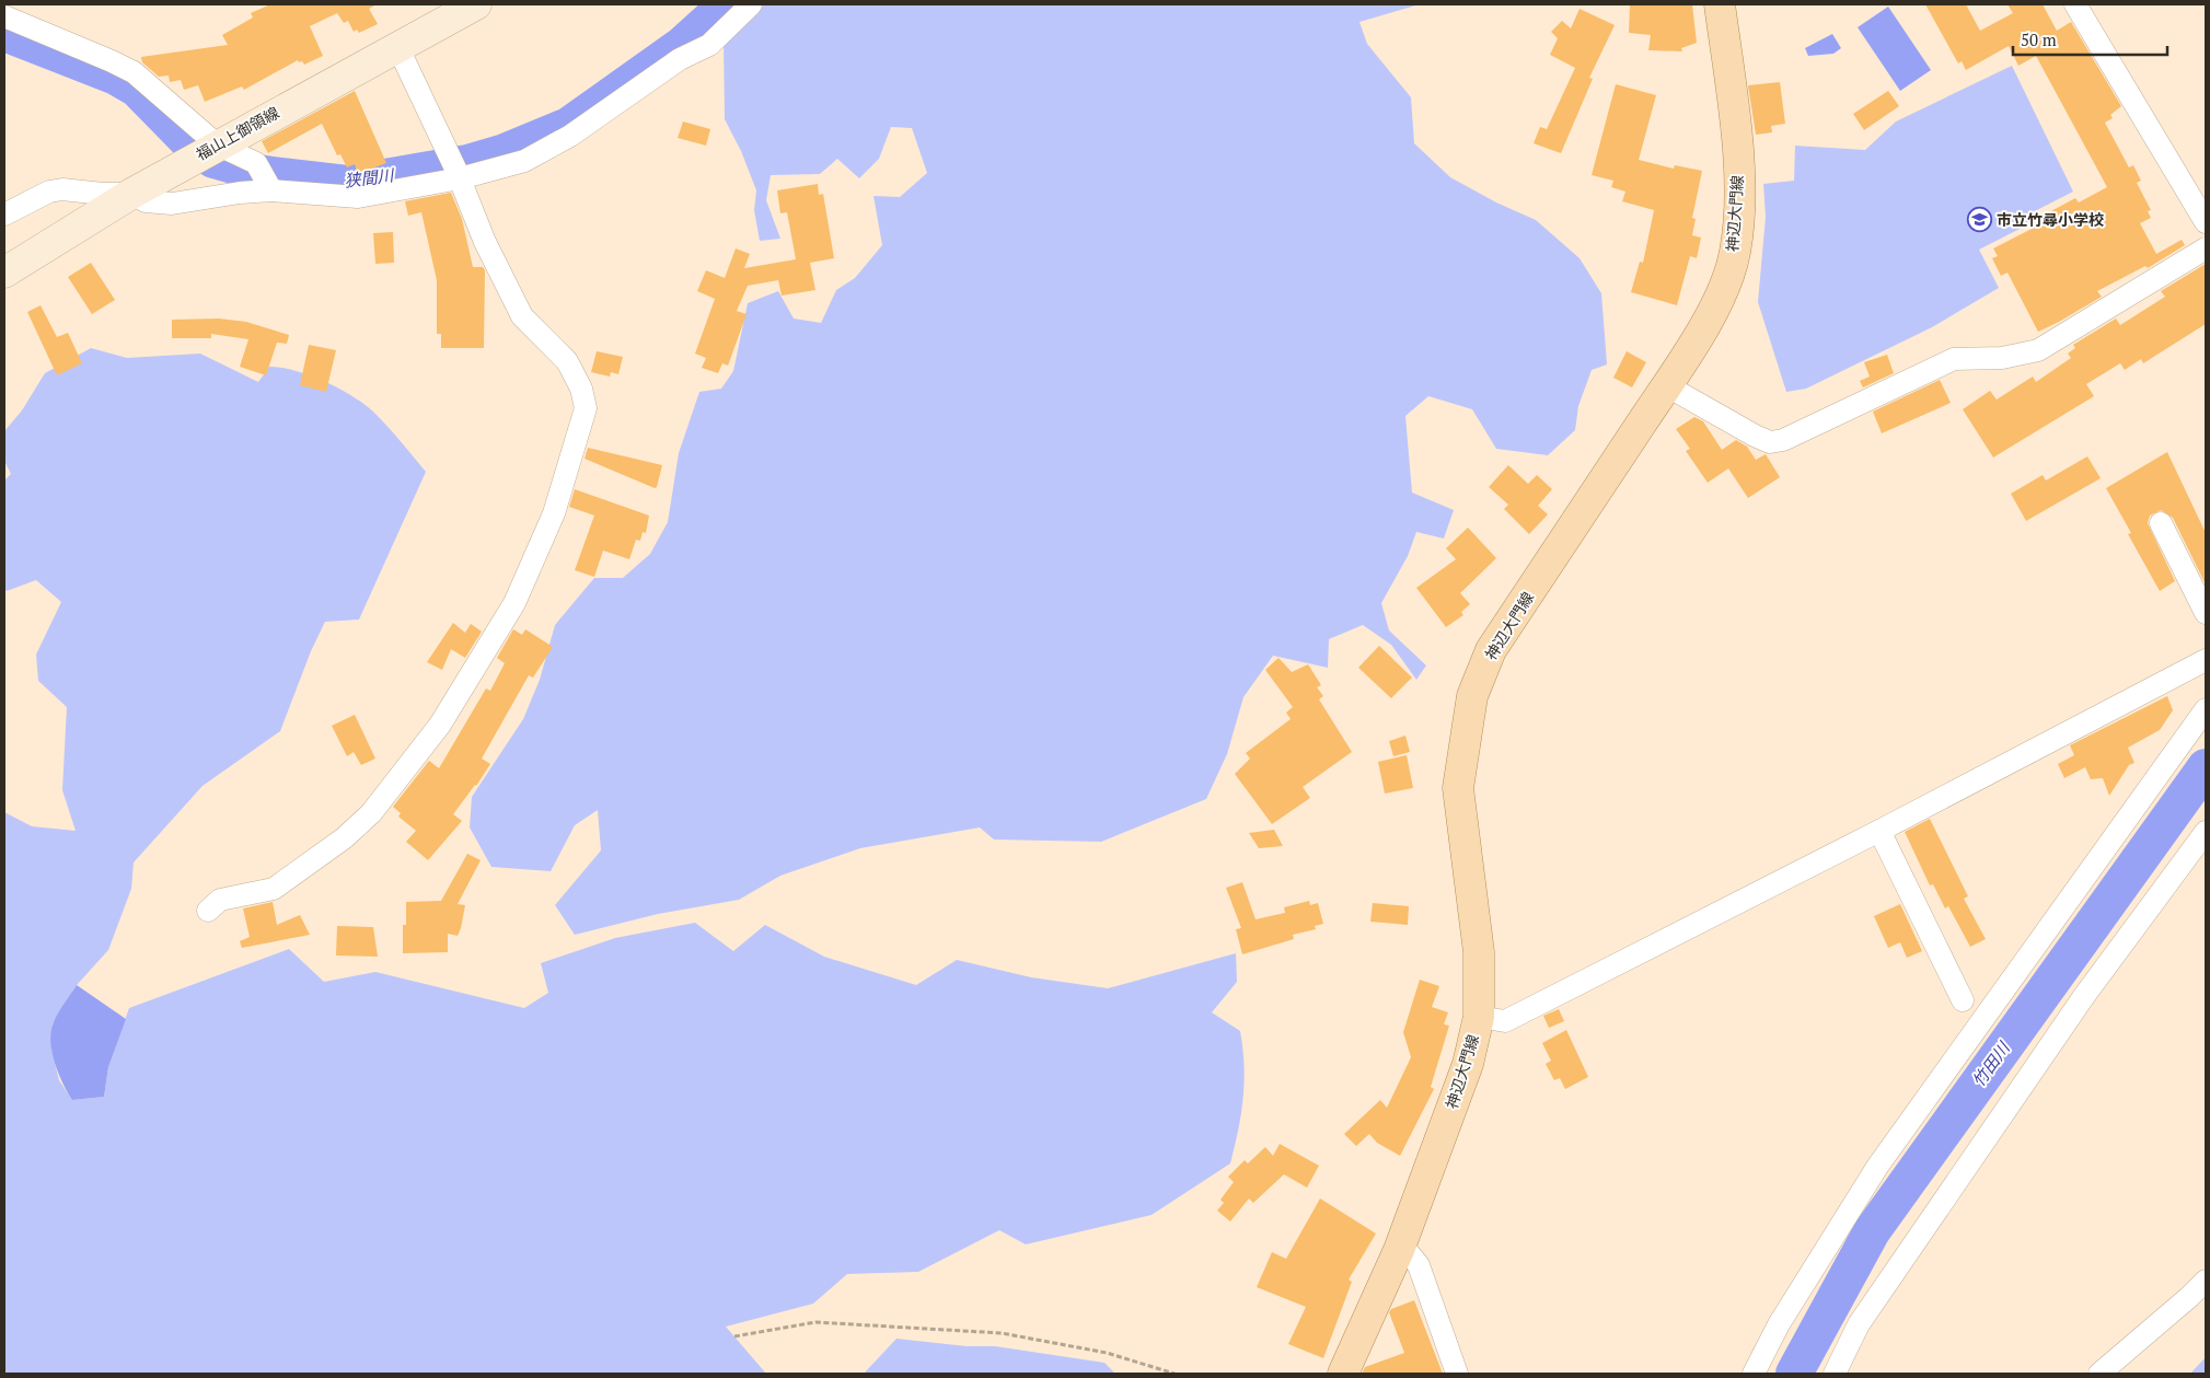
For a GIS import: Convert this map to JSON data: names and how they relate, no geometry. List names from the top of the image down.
{
  "streets": {
    "main road": ["福山上御領線", "神辺大門線"]
  },
  "water": ["狭間川", "竹田川"],
  "places": {
    "school or university": ["市立竹尋小学校"]
  },
  "scale_bar": "50 m"
}
